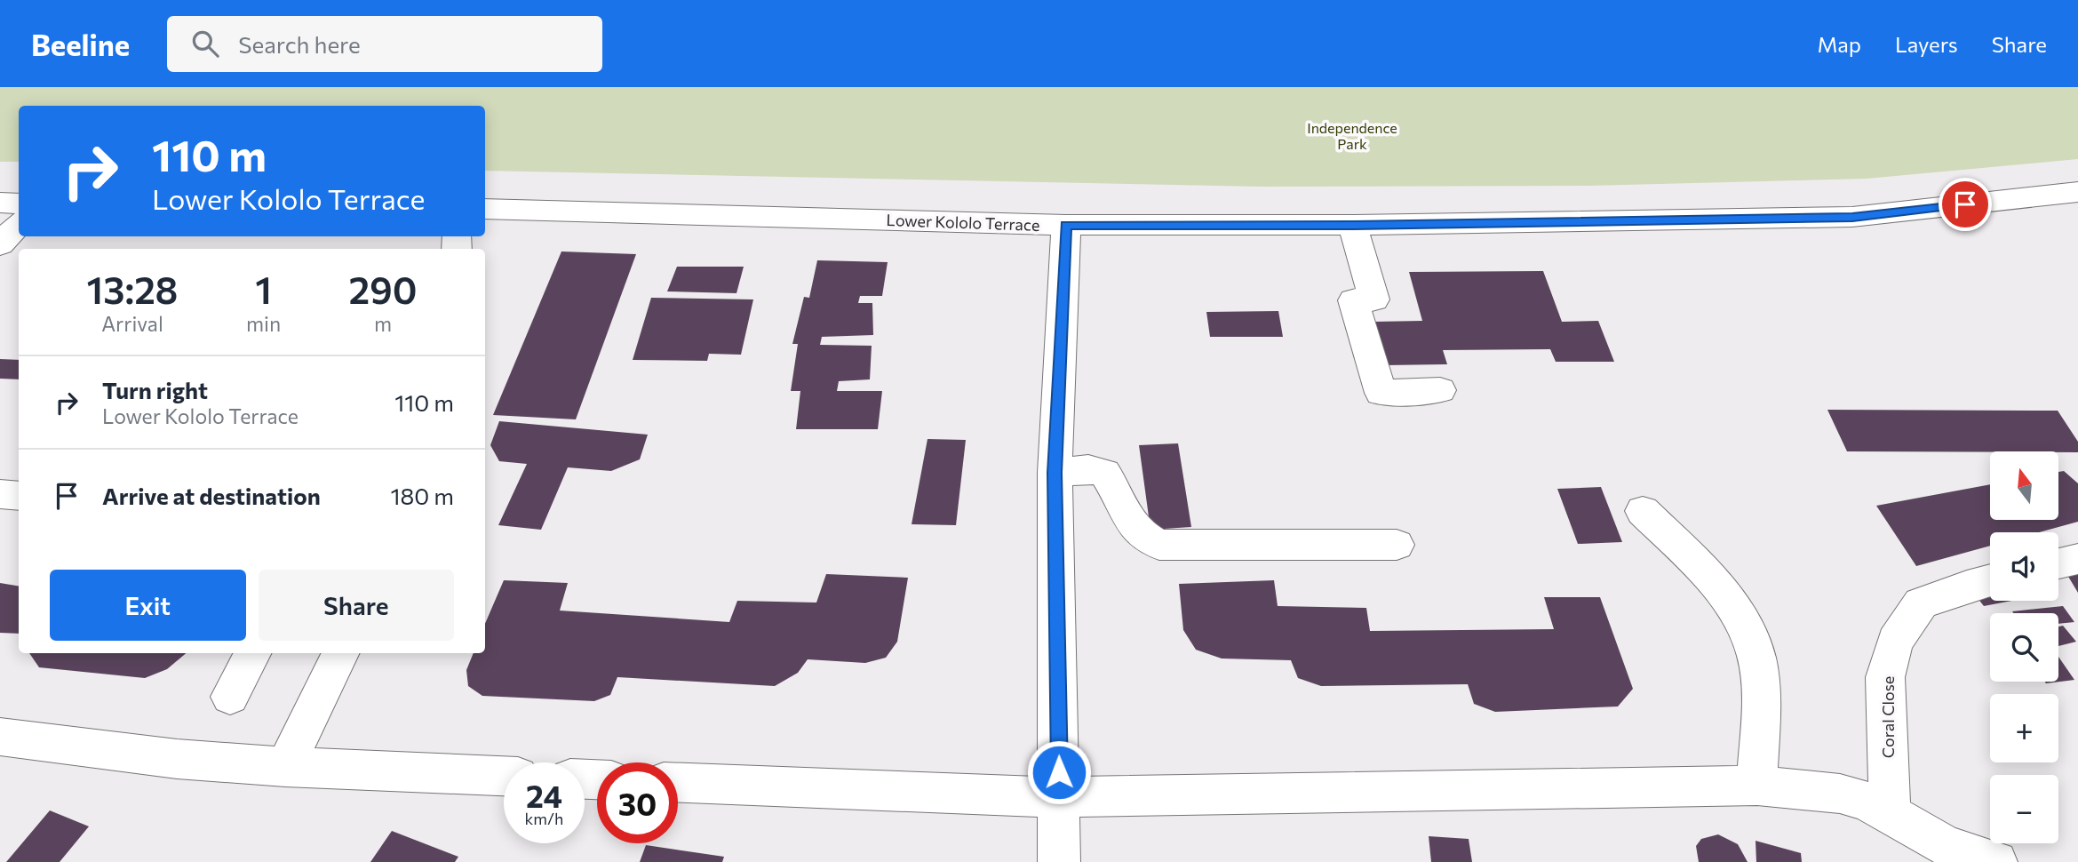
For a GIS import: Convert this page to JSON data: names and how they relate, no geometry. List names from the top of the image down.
{
  "streets": {
    "street": ["Lower Kololo Terrace", "Coral Close"]
  },
  "parks": ["Independence Park"],
  "north": "top",
  "page": {
    "header": "Beeline",
    "search": "Search here",
    "nav": ["Map", "Layers", "Share"],
    "turn": ["110 m", "Lower Kololo Terrace"],
    "eta": [
      "13:28",
      "Arrival",
      "1",
      "min",
      "290",
      "m"
    ],
    "list": [
      {
        "name": "Turn right",
        "note": "Lower Kololo Terrace",
        "value": "110 m"
      },
      {
        "name": "Arrive at destination",
        "value": "180 m"
      }
    ],
    "map_buttons": ["+", "−"],
    "buttons": ["Exit", "Share"],
    "speed": "24 km/h",
    "limit": "30"
  }
}
